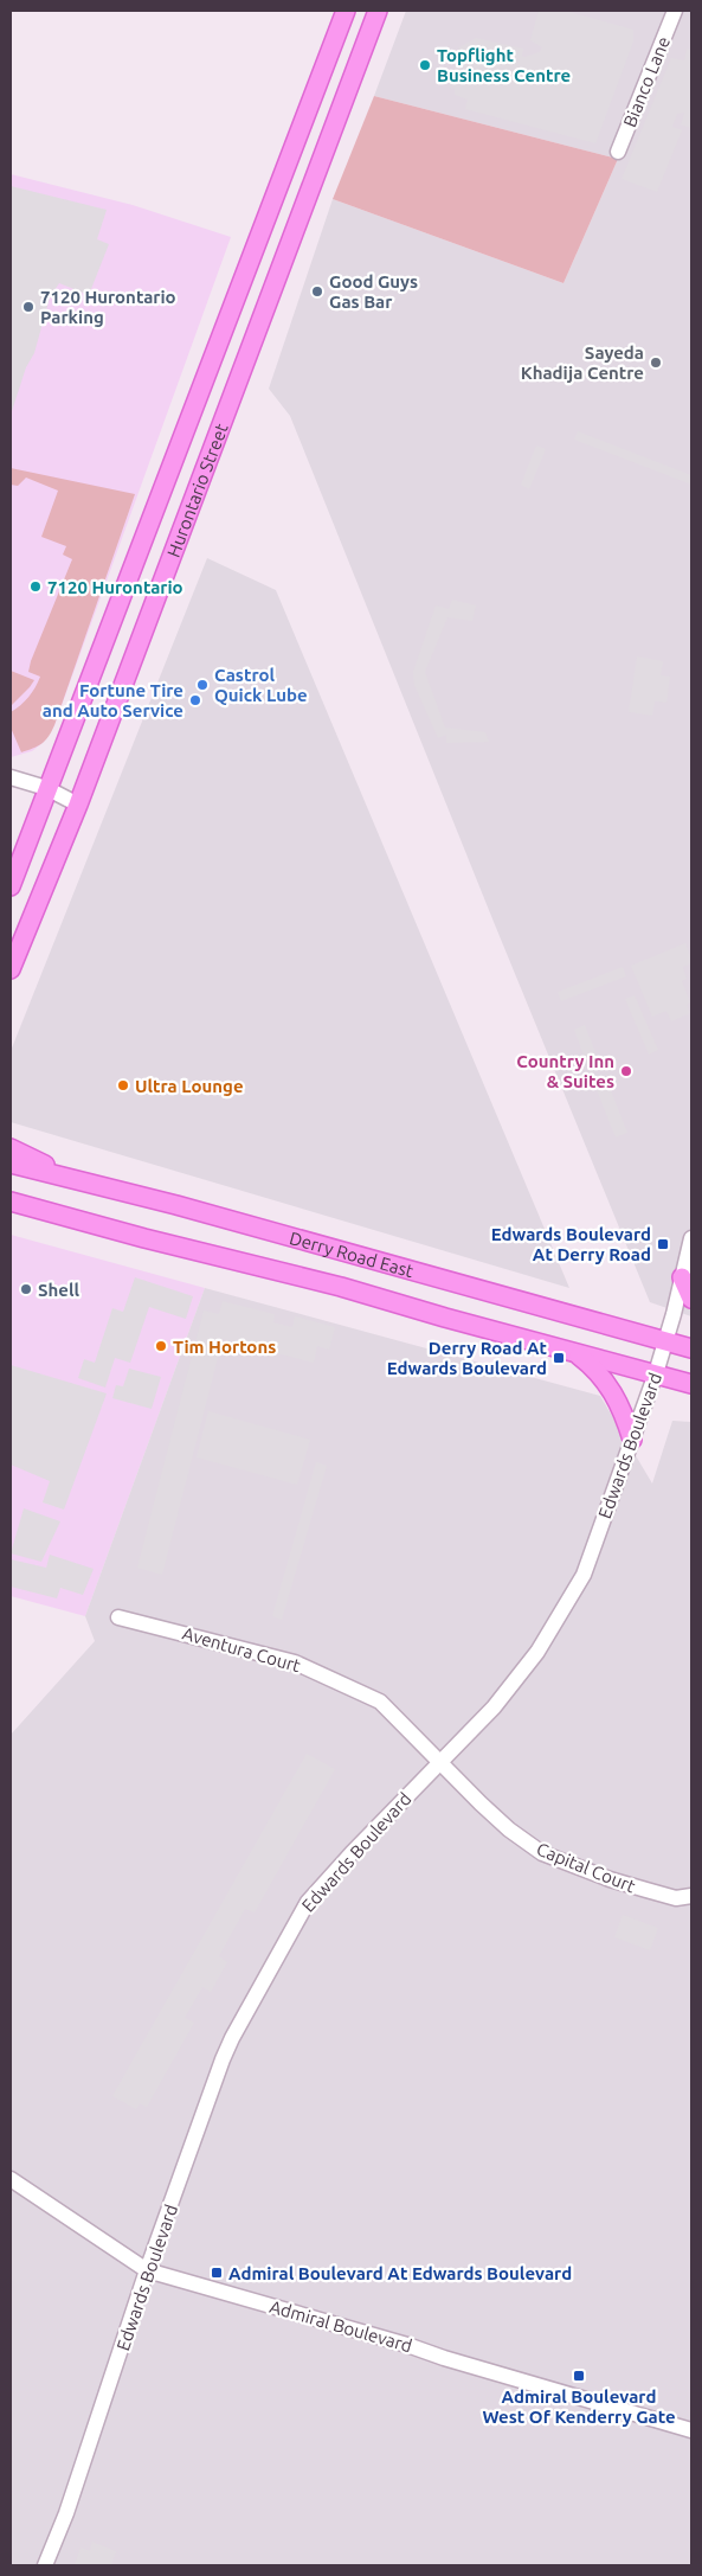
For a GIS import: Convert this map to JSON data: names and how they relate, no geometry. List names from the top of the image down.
{
  "streets": {
    "main road": ["Hurontario Street", "Derry Road East"],
    "street": [
      "Bianco Lane",
      "Edwards Boulevard",
      "Aventura Court",
      "Capital Court",
      "Admiral Boulevard"
    ]
  },
  "crossings": [
    ["Derry Road East", "Edwards Boulevard"],
    ["Edwards Boulevard", "Aventura Court"],
    ["Edwards Boulevard", "Capital Court"],
    ["Edwards Boulevard", "Admiral Boulevard"],
    ["Aventura Court", "Capital Court"]
  ],
  "places": {
    "other": [
      "Topflight Business Centre",
      "Good Guys Gas Bar",
      "7120 Hurontario Parking",
      "Sayeda Khadija Centre",
      "7120 Hurontario",
      "Castrol Quick Lube",
      "Fortune Tire and Auto Service",
      "Country Inn & Suites",
      "Ultra Lounge",
      "Shell",
      "Tim Hortons"
    ],
    "transit": [
      "Edwards Boulevard At Derry Road",
      "Derry Road At Edwards Boulevard",
      "Admiral Boulevard At Edwards Boulevard",
      "Admiral Boulevard West Of Kenderry Gate"
    ]
  }
}
